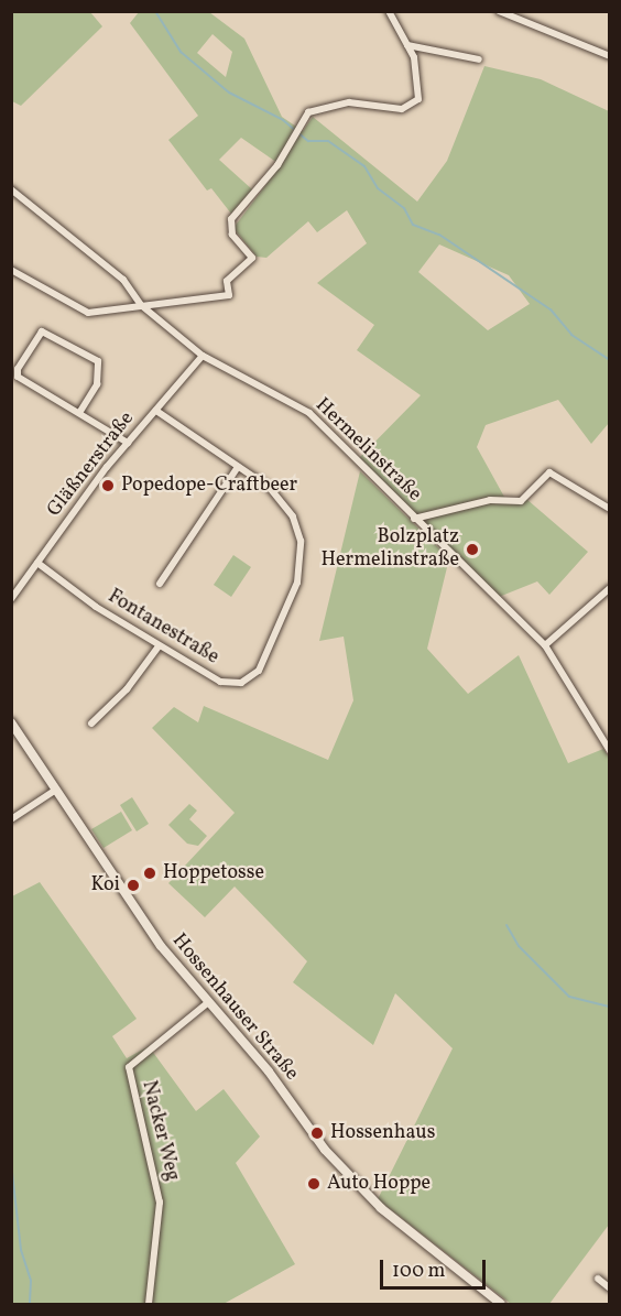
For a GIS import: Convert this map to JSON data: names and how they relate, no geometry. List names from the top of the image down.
{
  "streets": {
    "street": [
      "Hermelinstraße",
      "Gläßnerstraße",
      "Fontanestraße",
      "Hossenhauser Straße",
      "Nacker Weg"
    ]
  },
  "crossings": [
    ["Hermelinstraße", "Gläßnerstraße"],
    ["Gläßnerstraße", "Fontanestraße"],
    ["Hossenhauser Straße", "Nacker Weg"]
  ],
  "places": [
    "Popedope-Craftbeer",
    "Bolzplatz Hermelinstraße",
    "Hoppetosse",
    "Koi",
    "Hossenhaus",
    "Auto Hoppe"
  ],
  "scale_bar": "100 m"
}
